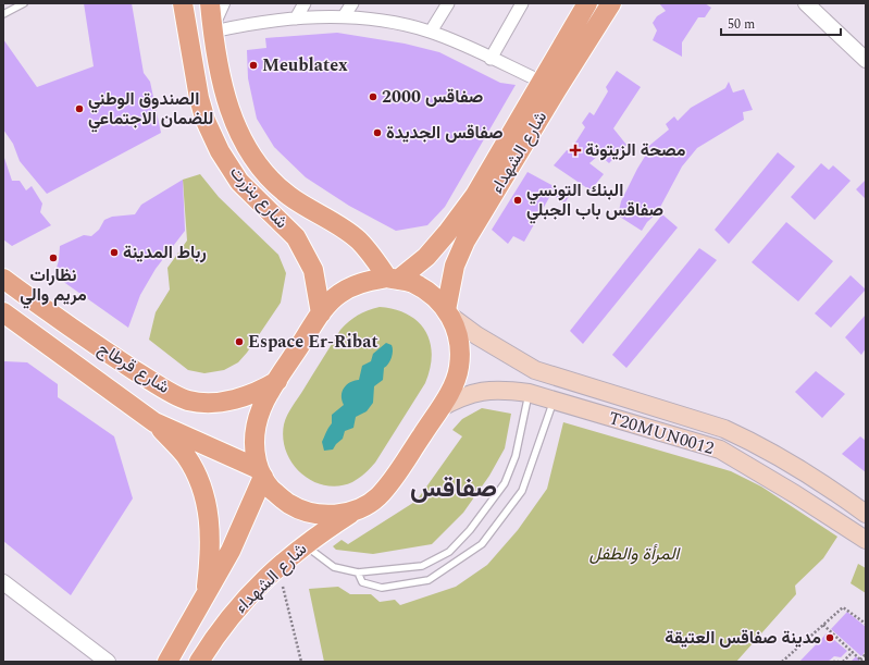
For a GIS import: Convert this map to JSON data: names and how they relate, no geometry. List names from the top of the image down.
{
  "streets": {
    "main road": [
      "شارع الشهداء",
      "شارع بنزرت",
      "شارع قرطاج",
      "T20MUN0012"
    ]
  },
  "crossings": [
    ["شارع الشهداء", "شارع بنزرت"],
    ["شارع الشهداء", "شارع قرطاج"],
    ["شارع الشهداء", "T20MUN0012"]
  ],
  "districts": ["صفاقس"],
  "parks": ["المرأة والطفل"],
  "places": {
    "other": [
      "Meublatex",
      "صفاقس 2000",
      "الصندوق الوطني للضمان الاجتماعي",
      "صفاقس الجديدة",
      "البنك التونسي صفاقس باب الجبلي",
      "رباط المدينة",
      "نظارات مريم والي",
      "Espace Er-Ribat",
      "مدينة صفاقس العتيقة"
    ],
    "health": ["مصحة الزيتونة"]
  },
  "scale_bar": "50 m"
}
